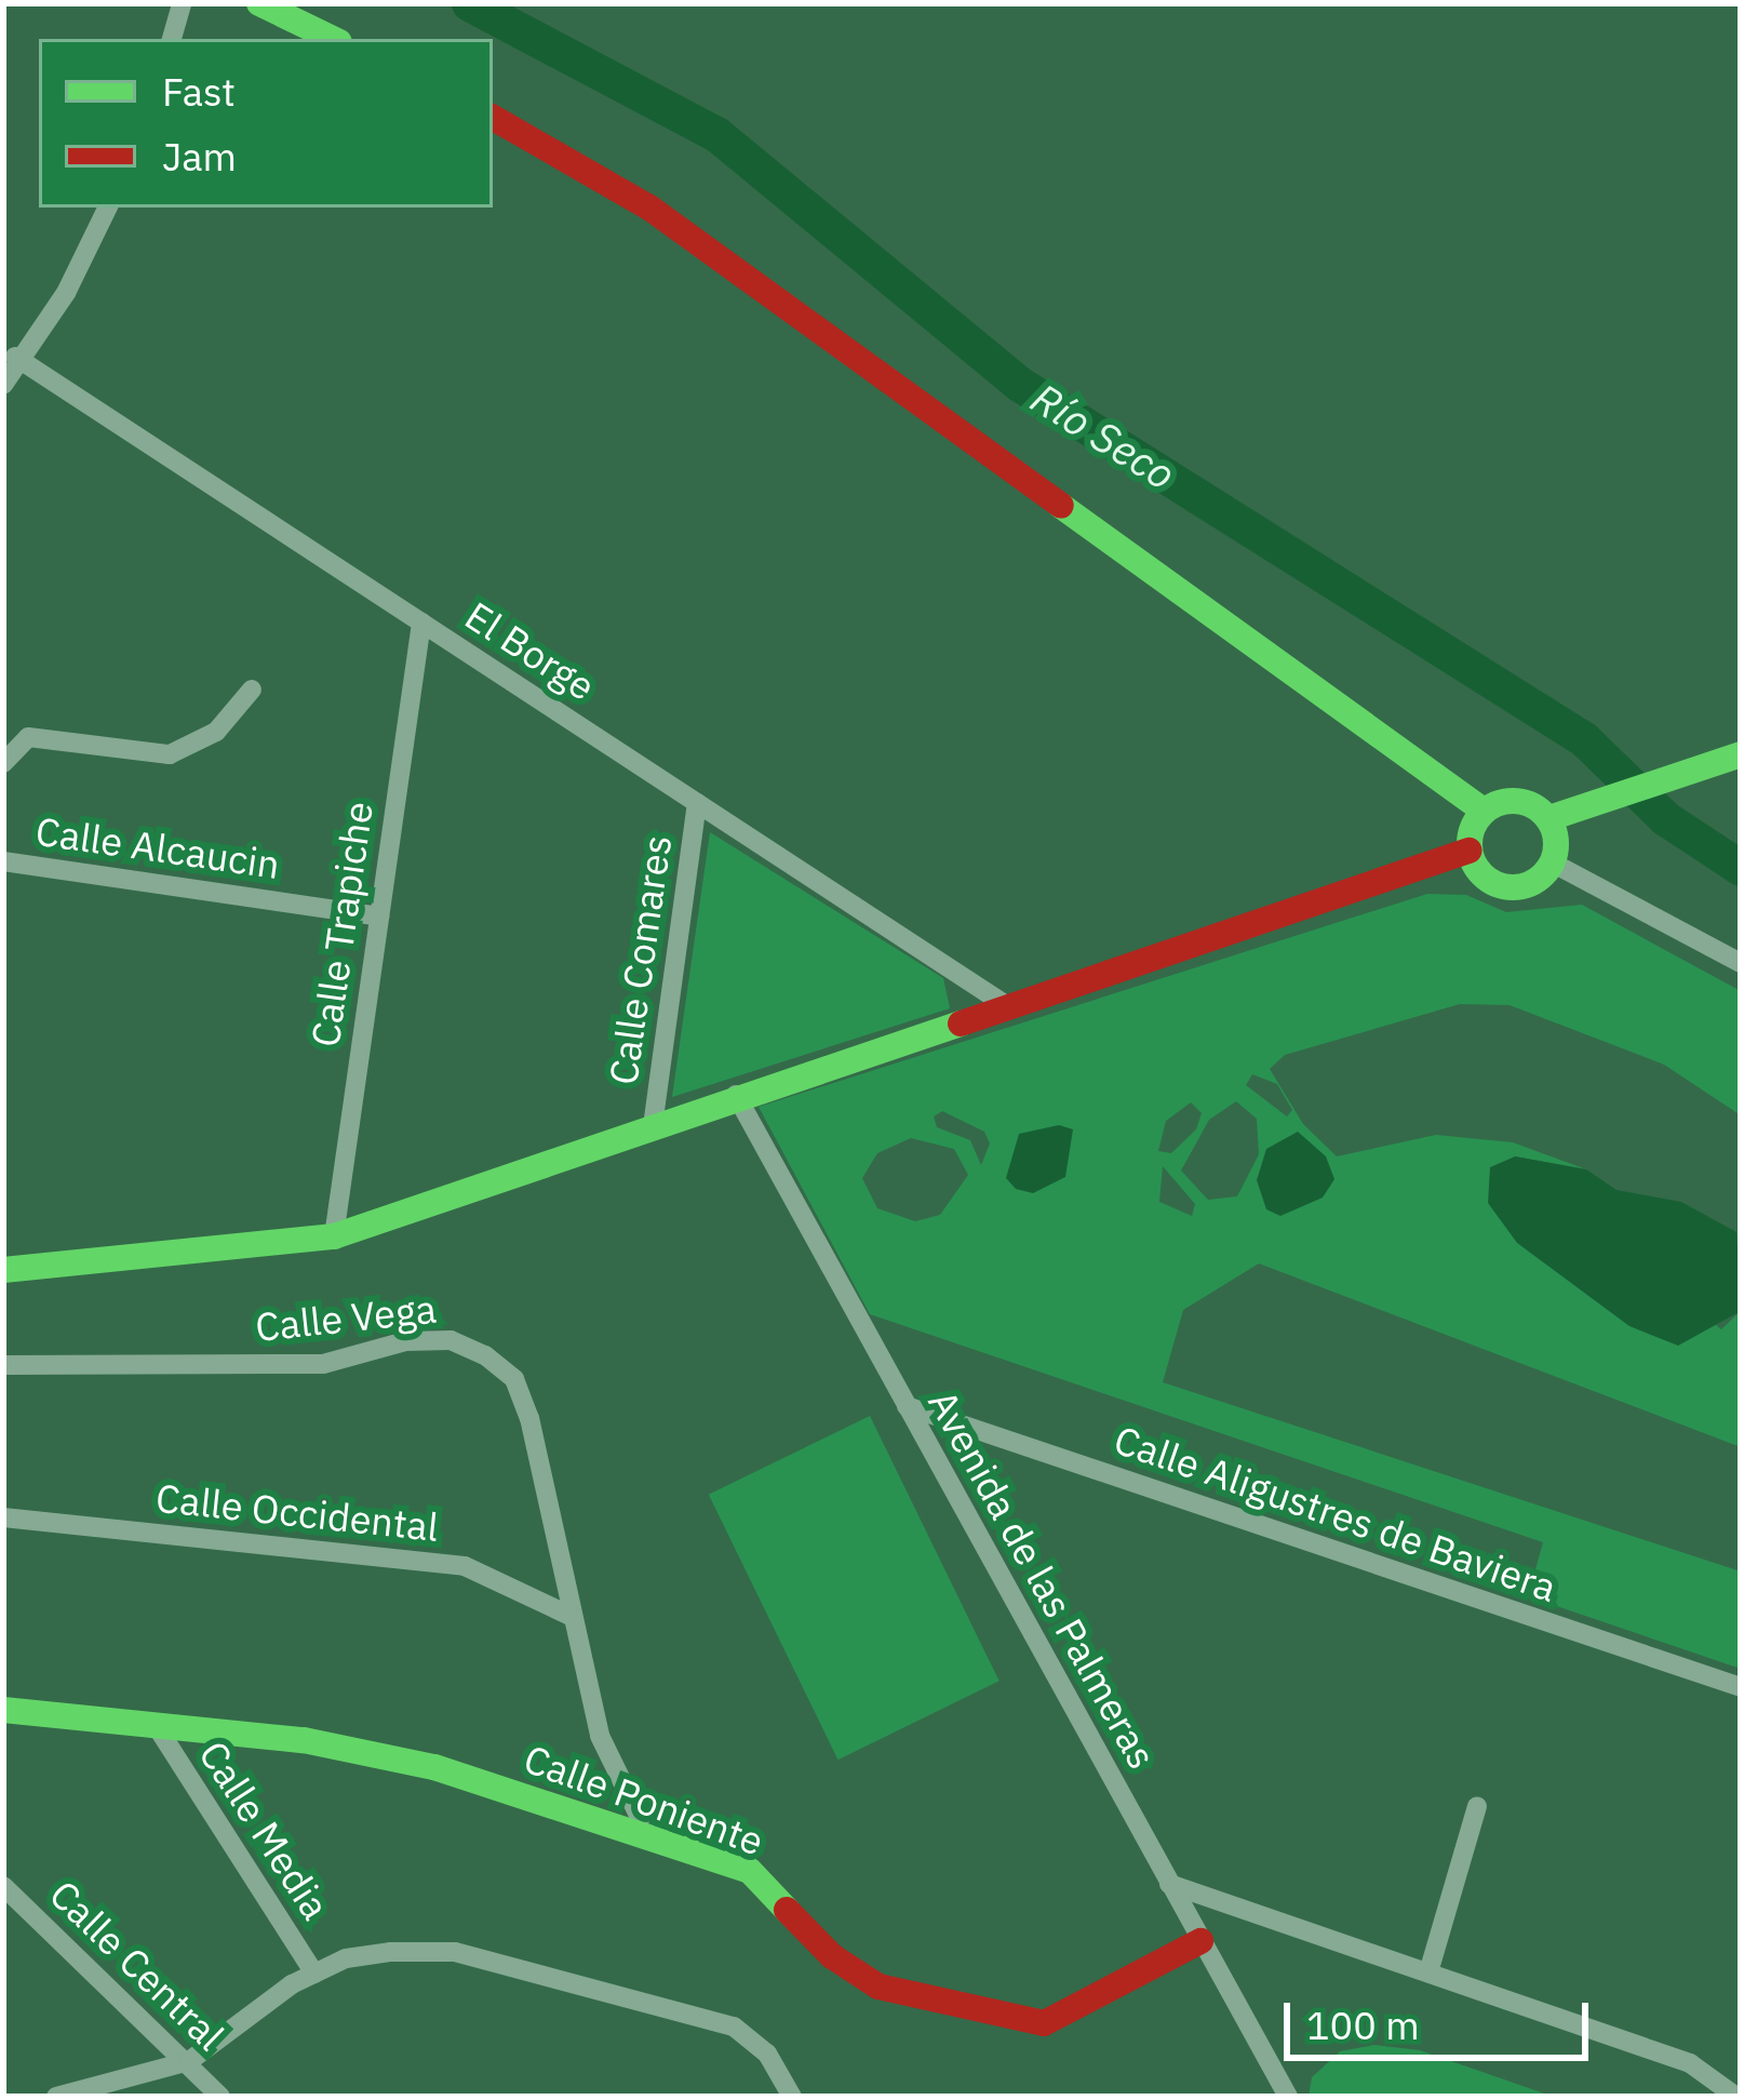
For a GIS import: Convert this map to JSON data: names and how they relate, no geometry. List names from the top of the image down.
{
  "streets": {
    "street": [
      "El Borge",
      "Calle Alcaucin",
      "Calle Trapiche",
      "Calle Comares",
      "Calle Vega",
      "Calle Occidental",
      "Calle Aligustres de Baviera",
      "Avenida de las Palmeras",
      "Calle Poniente",
      "Calle Media",
      "Calle Central"
    ]
  },
  "crossings": [
    ["El Borge", "Calle Trapiche"],
    ["El Borge", "Calle Comares"],
    ["Calle Alcaucin", "Calle Trapiche"],
    ["Calle Vega", "Calle Occidental"],
    ["Calle Vega", "Calle Poniente"],
    ["Calle Aligustres de Baviera", "Avenida de las Palmeras"],
    ["Avenida de las Palmeras", "Calle Poniente"],
    ["Calle Poniente", "Calle Media"]
  ],
  "water": ["Río Seco"],
  "legend": ["Fast", "Jam"],
  "scale_bar": "100 m"
}
